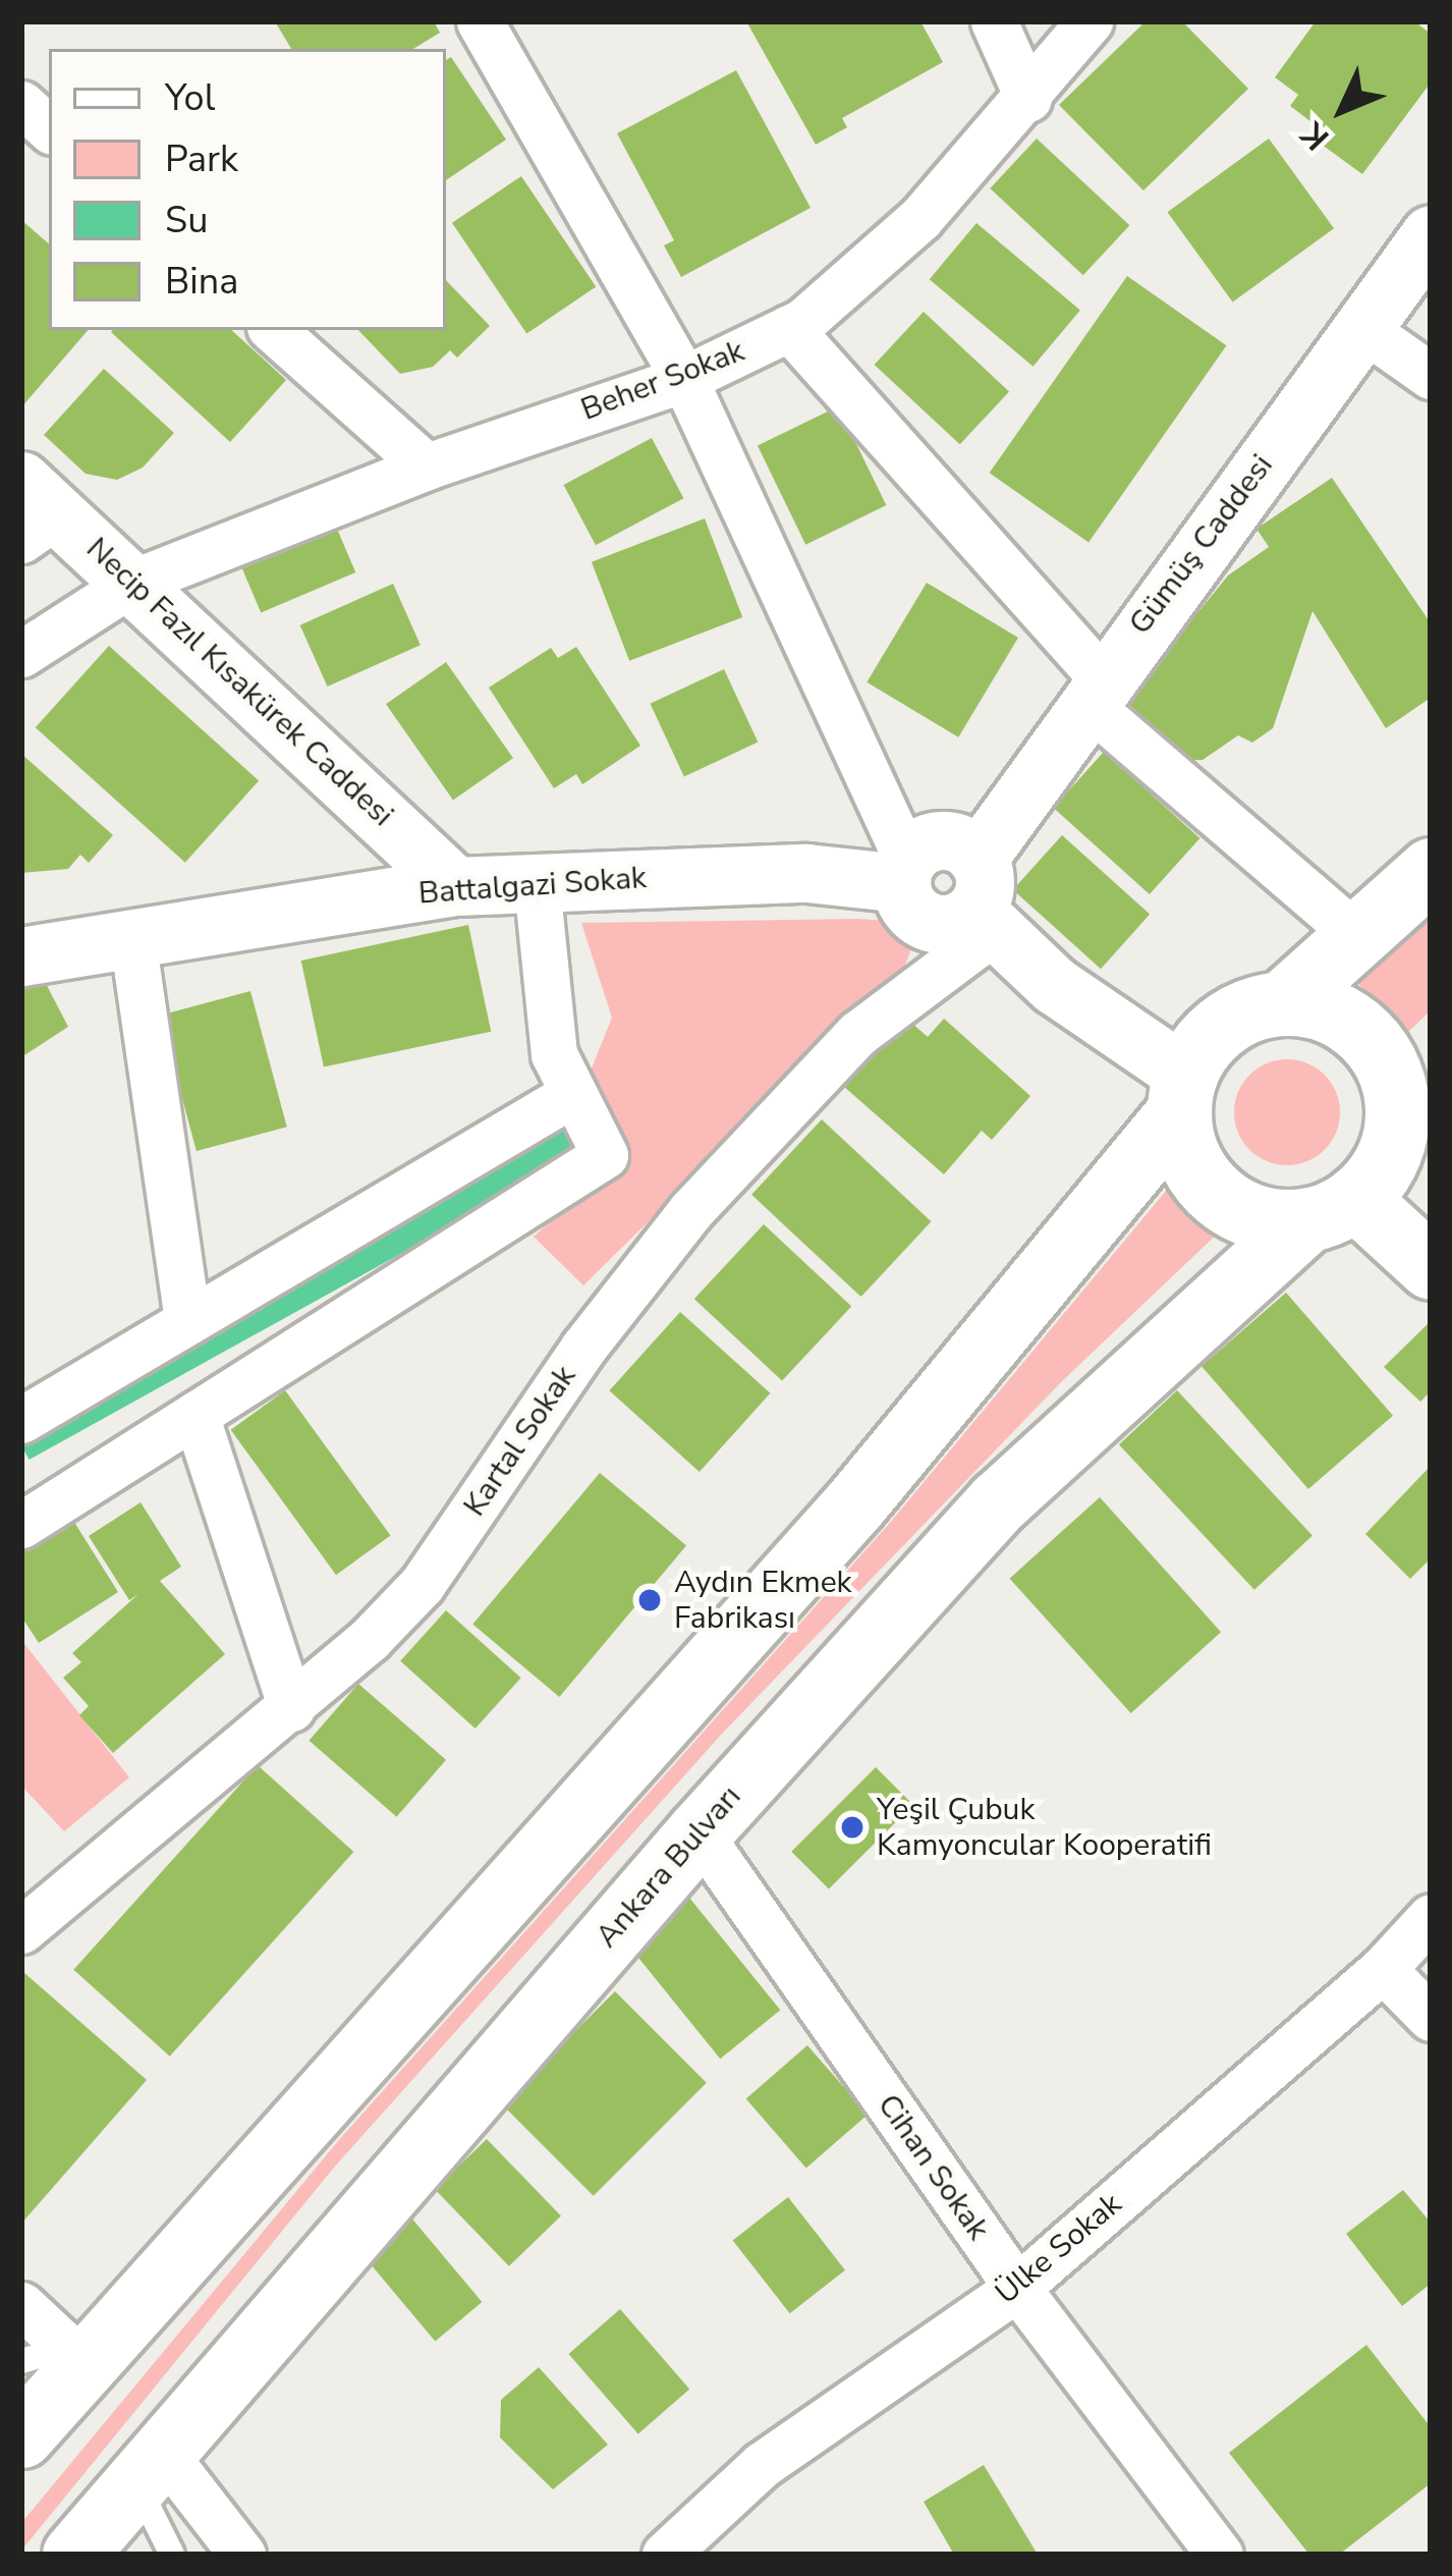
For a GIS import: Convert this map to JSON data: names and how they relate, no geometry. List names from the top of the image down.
{
  "streets": {
    "main road": ["Ankara Bulvarı"],
    "street": [
      "Beher Sokak",
      "Gümüş Caddesi",
      "Necip Fazıl Kısakürek Caddesi",
      "Battalgazi Sokak",
      "Kartal Sokak",
      "Cihan Sokak",
      "Ülke Sokak"
    ]
  },
  "crossings": [
    ["Beher Sokak", "Necip Fazıl Kısakürek Caddesi"],
    ["Gümüş Caddesi", "Kartal Sokak"],
    ["Necip Fazıl Kısakürek Caddesi", "Battalgazi Sokak"],
    ["Ankara Bulvarı", "Cihan Sokak"],
    ["Cihan Sokak", "Ülke Sokak"]
  ],
  "places": ["Aydın Ekmek Fabrikası", "Yeşil Çubuk Kamyoncular Kooperatifi"],
  "legend": [
    "Yol",
    "Park",
    "Su",
    "Bina"
  ],
  "north": "bottom left"
}
